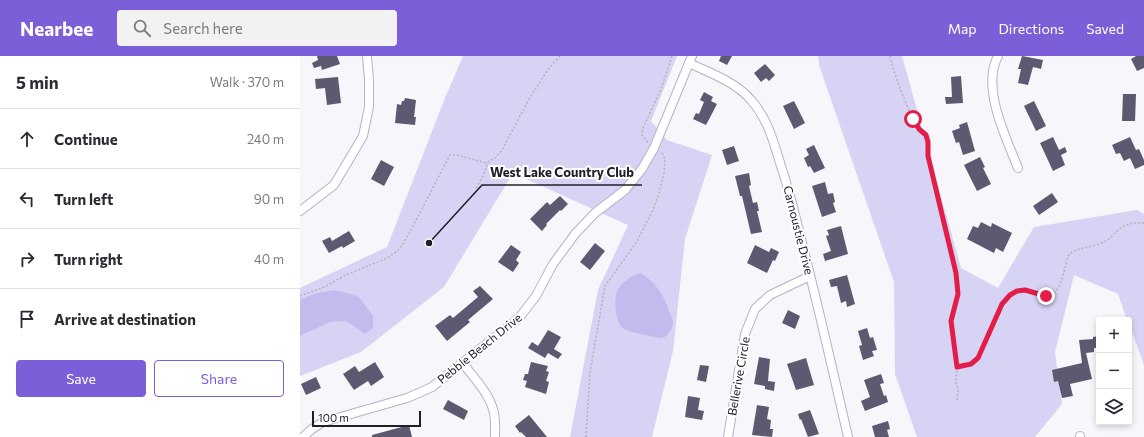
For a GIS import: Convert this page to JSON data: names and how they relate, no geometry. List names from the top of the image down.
{
  "streets": {
    "street": ["Carnoustie Drive", "Pebble Beach Drive", "Bellerive Circle"]
  },
  "crossings": [
    ["Carnoustie Drive", "Pebble Beach Drive"],
    ["Carnoustie Drive", "Bellerive Circle"]
  ],
  "places": ["West Lake Country Club"],
  "scale_bar": "100 m",
  "page": {
    "header": "Nearbee",
    "search": "Search here",
    "nav": ["Map", "Directions", "Saved"],
    "heading": ["5 min", "Walk · 370 m"],
    "list": [
      ["Continue", "240 m"],
      ["Turn left", "90 m"],
      ["Turn right", "40 m"],
      "Arrive at destination"
    ],
    "map_buttons": ["+", "−"],
    "buttons": ["Save", "Share"],
    "scale": "100 m"
  }
}
